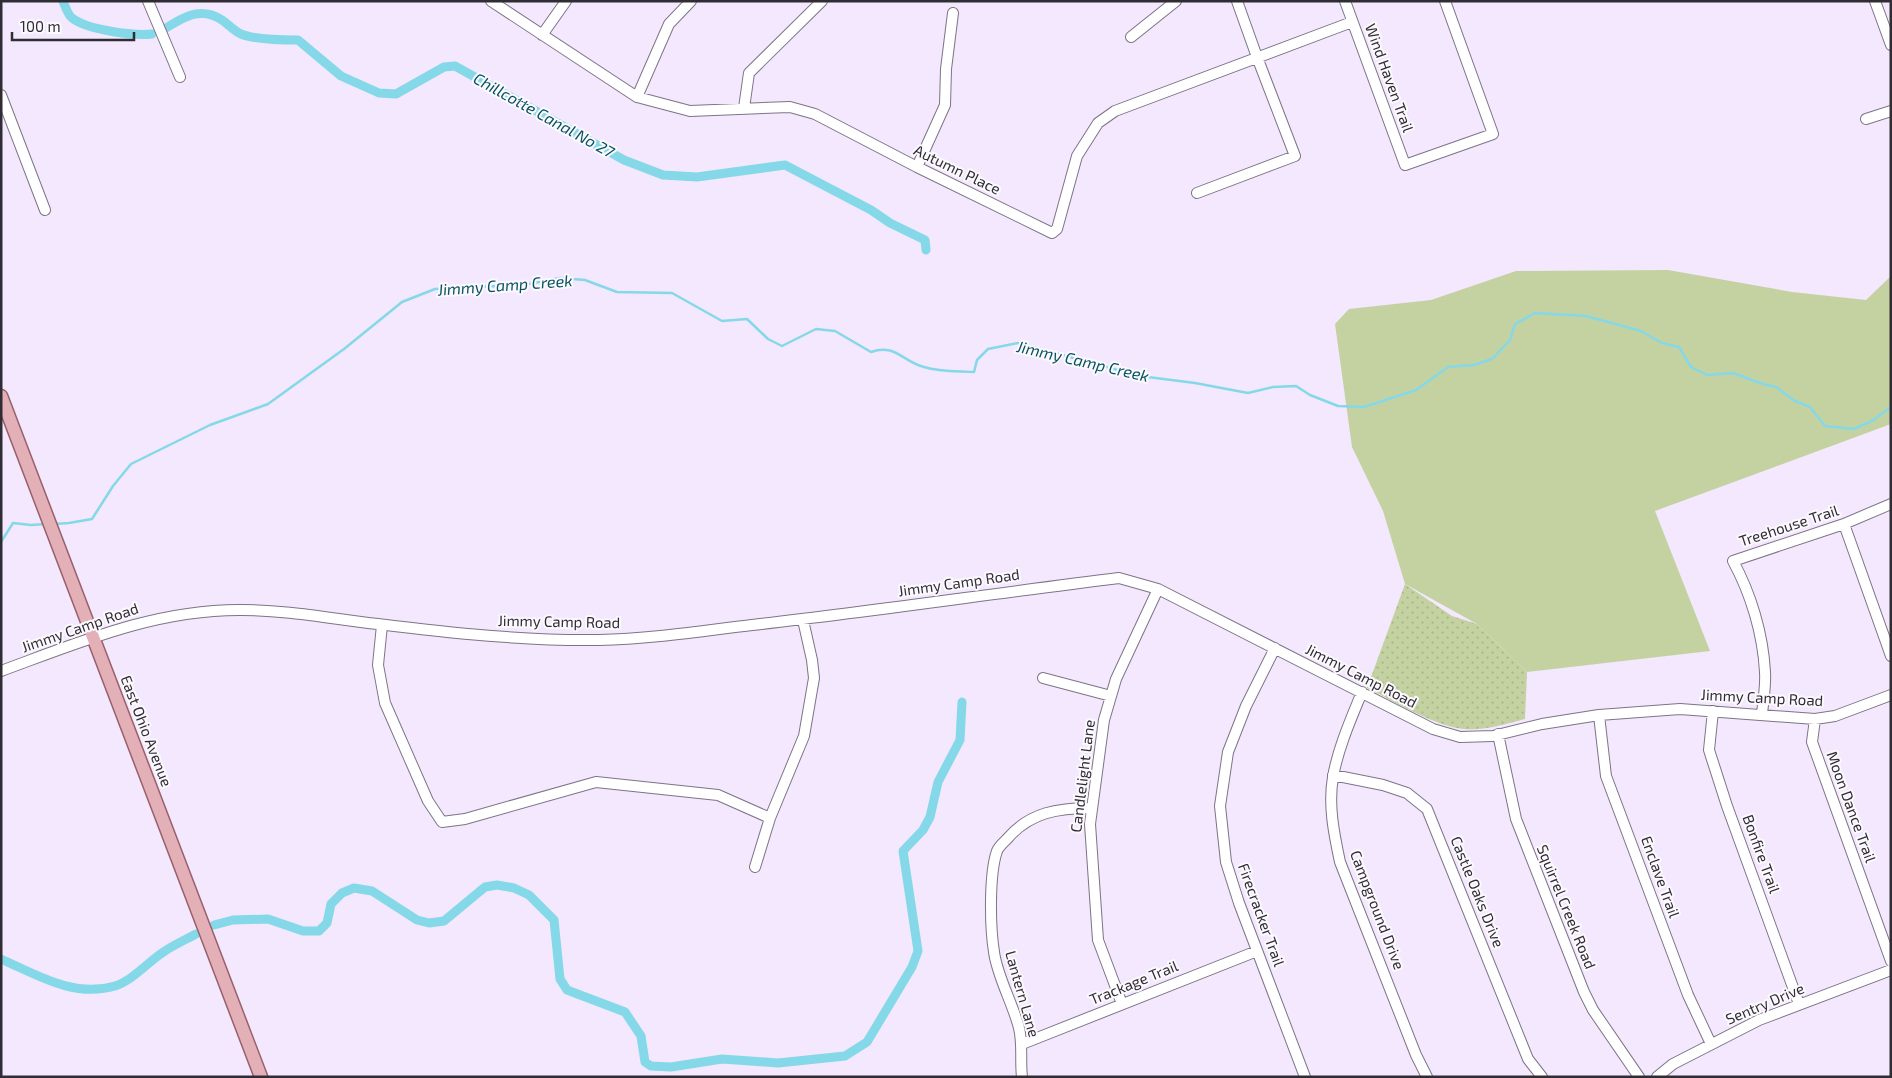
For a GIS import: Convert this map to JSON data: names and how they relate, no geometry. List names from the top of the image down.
{
  "streets": {
    "main road": ["East Ohio Avenue"],
    "street": [
      "Wind Haven Trail",
      "Autumn Place",
      "Treehouse Trail",
      "Jimmy Camp Road",
      "Candlelight Lane",
      "Moon Dance Trail",
      "Bonfire Trail",
      "Enclave Trail",
      "Castle Oaks Drive",
      "Squirrel Creek Road",
      "Campground Drive",
      "Firecracker Trail",
      "Trackage Trail",
      "Lantern Lane",
      "Sentry Drive"
    ]
  },
  "crossings": [
    ["Wind Haven Trail", "Autumn Place"],
    ["Treehouse Trail", "Jimmy Camp Road"],
    ["Jimmy Camp Road", "East Ohio Avenue"],
    ["Jimmy Camp Road", "Candlelight Lane"],
    ["Jimmy Camp Road", "Moon Dance Trail"],
    ["Jimmy Camp Road", "Bonfire Trail"],
    ["Jimmy Camp Road", "Enclave Trail"],
    ["Jimmy Camp Road", "Squirrel Creek Road"],
    ["Jimmy Camp Road", "Campground Drive"],
    ["Jimmy Camp Road", "Firecracker Trail"],
    ["Candlelight Lane", "Trackage Trail"],
    ["Candlelight Lane", "Lantern Lane"],
    ["Bonfire Trail", "Sentry Drive"],
    ["Enclave Trail", "Sentry Drive"],
    ["Castle Oaks Drive", "Campground Drive"],
    ["Firecracker Trail", "Trackage Trail"],
    ["Trackage Trail", "Lantern Lane"]
  ],
  "water": ["Chillcotte Canal No 27", "Jimmy Camp Creek"],
  "scale_bar": "100 m"
}
